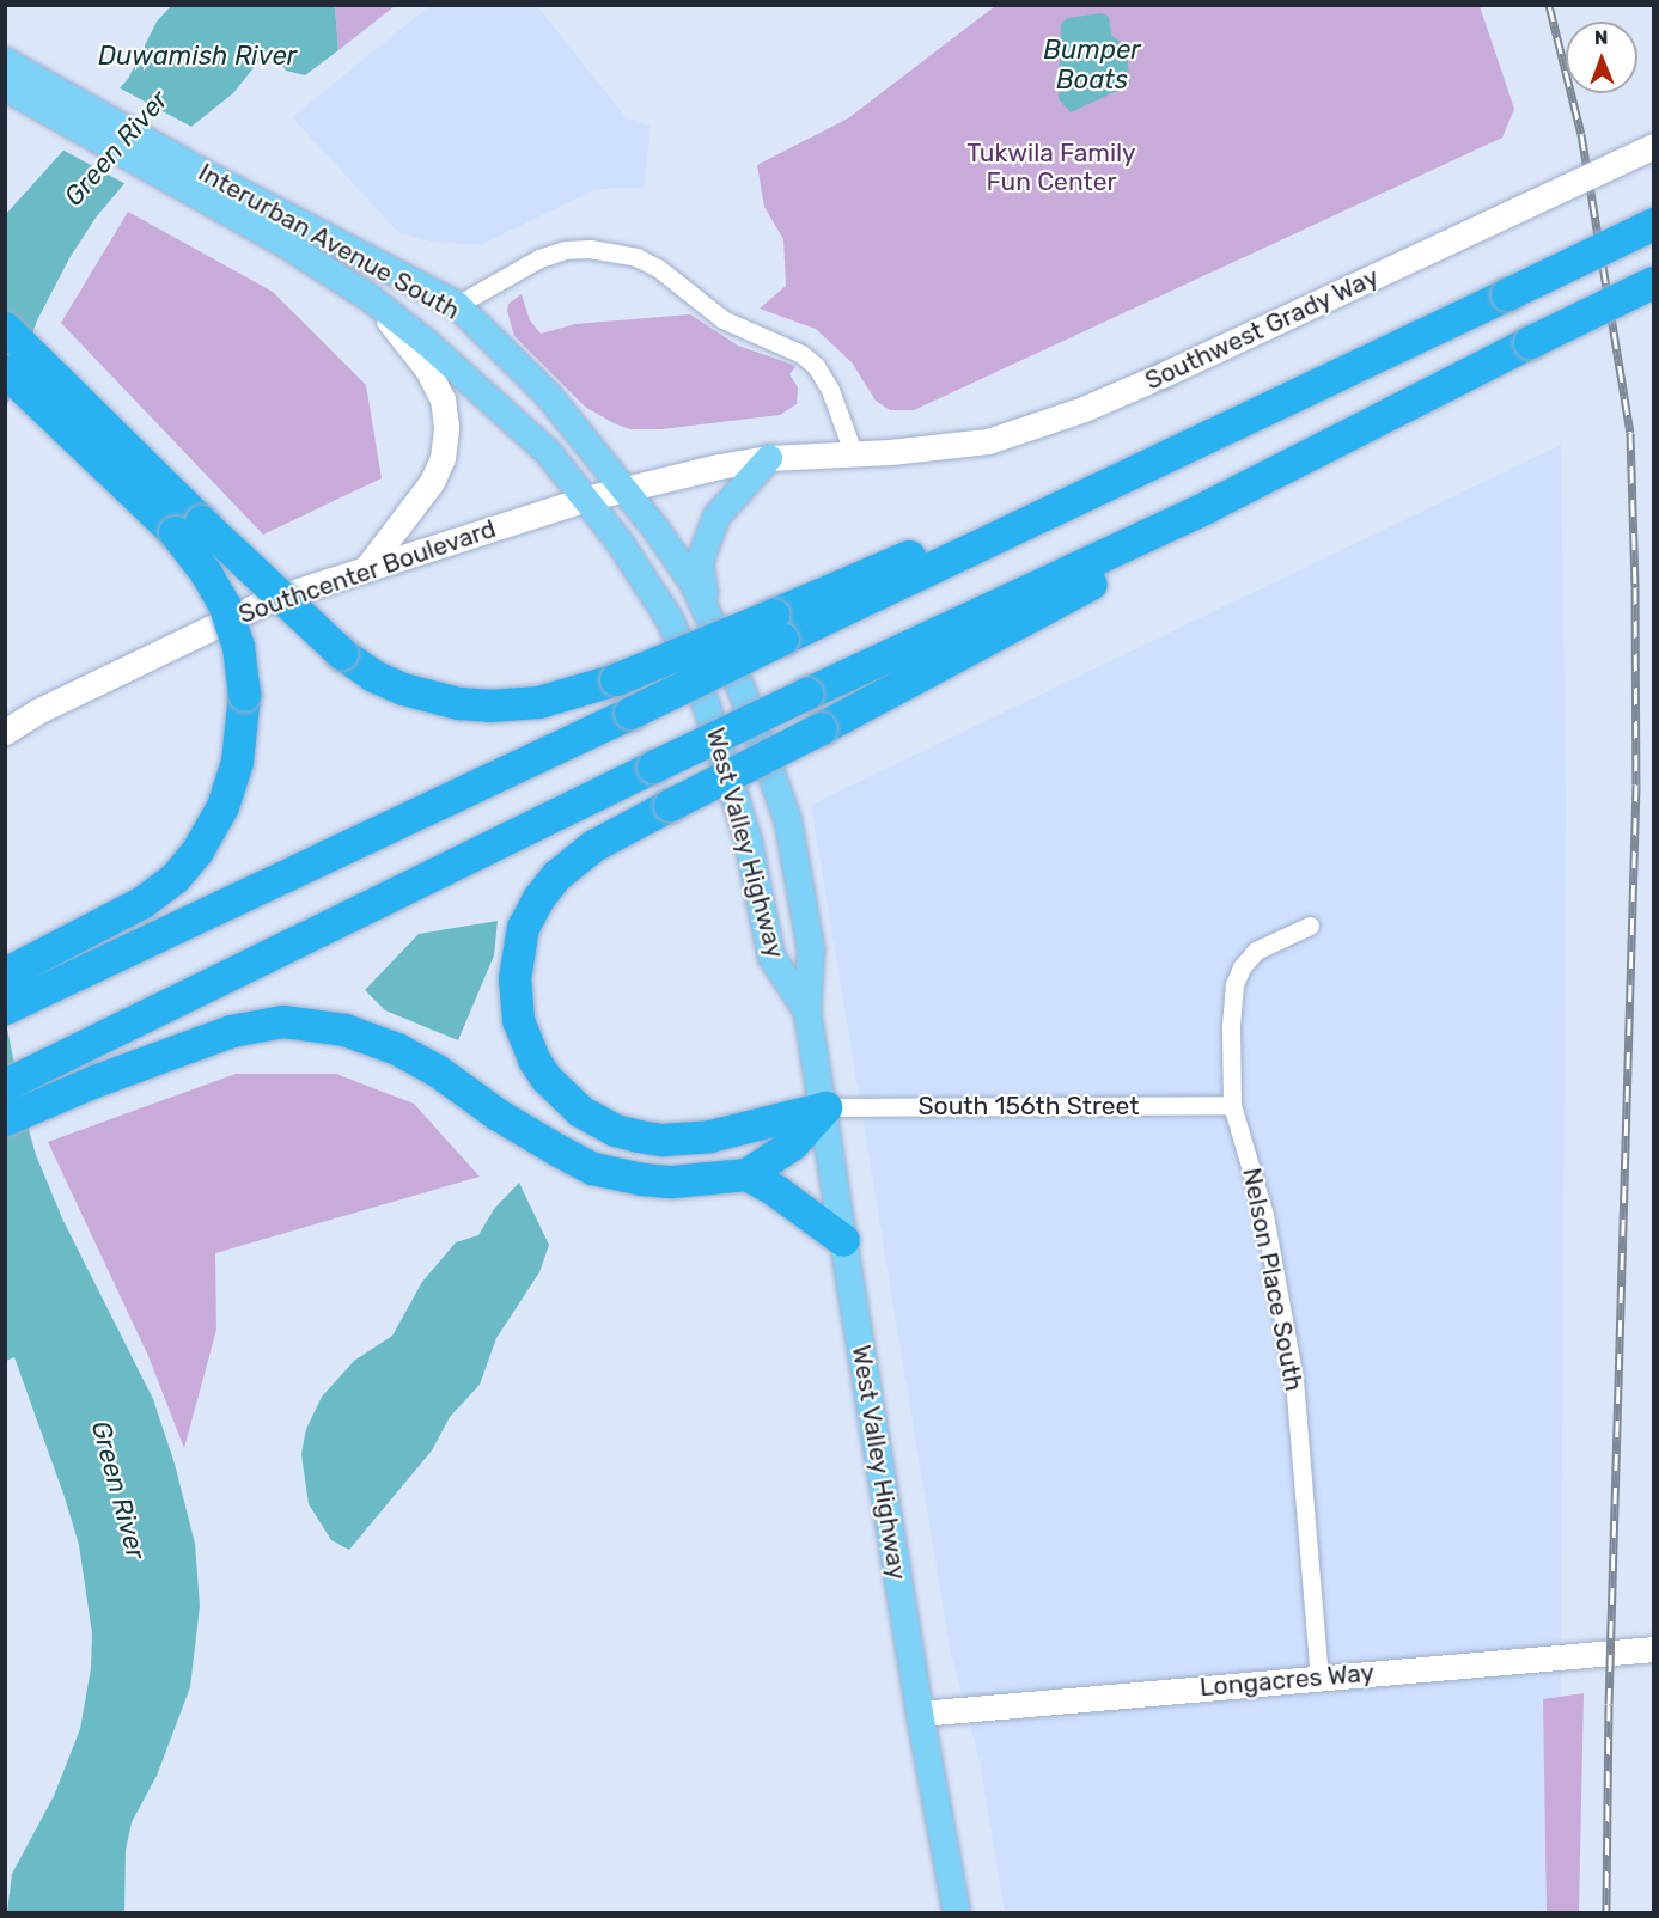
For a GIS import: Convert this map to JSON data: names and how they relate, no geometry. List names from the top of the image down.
{
  "streets": {
    "main road": [
      "Interurban Avenue South",
      "Southwest Grady Way",
      "Southcenter Boulevard",
      "West Valley Highway",
      "Longacres Way"
    ],
    "street": ["South 156th Street", "Nelson Place South"]
  },
  "crossings": [
    ["Interurban Avenue South", "Southwest Grady Way"],
    ["Interurban Avenue South", "Southcenter Boulevard"],
    ["Interurban Avenue South", "West Valley Highway"],
    ["Southwest Grady Way", "Southcenter Boulevard"],
    ["West Valley Highway", "South 156th Street"],
    ["West Valley Highway", "Longacres Way"],
    ["South 156th Street", "Nelson Place South"],
    ["Nelson Place South", "Longacres Way"]
  ],
  "water": ["Bumper Boats", "Duwamish River", "Green River"],
  "parks": ["Tukwila Family Fun Center"],
  "north": "top"
}
